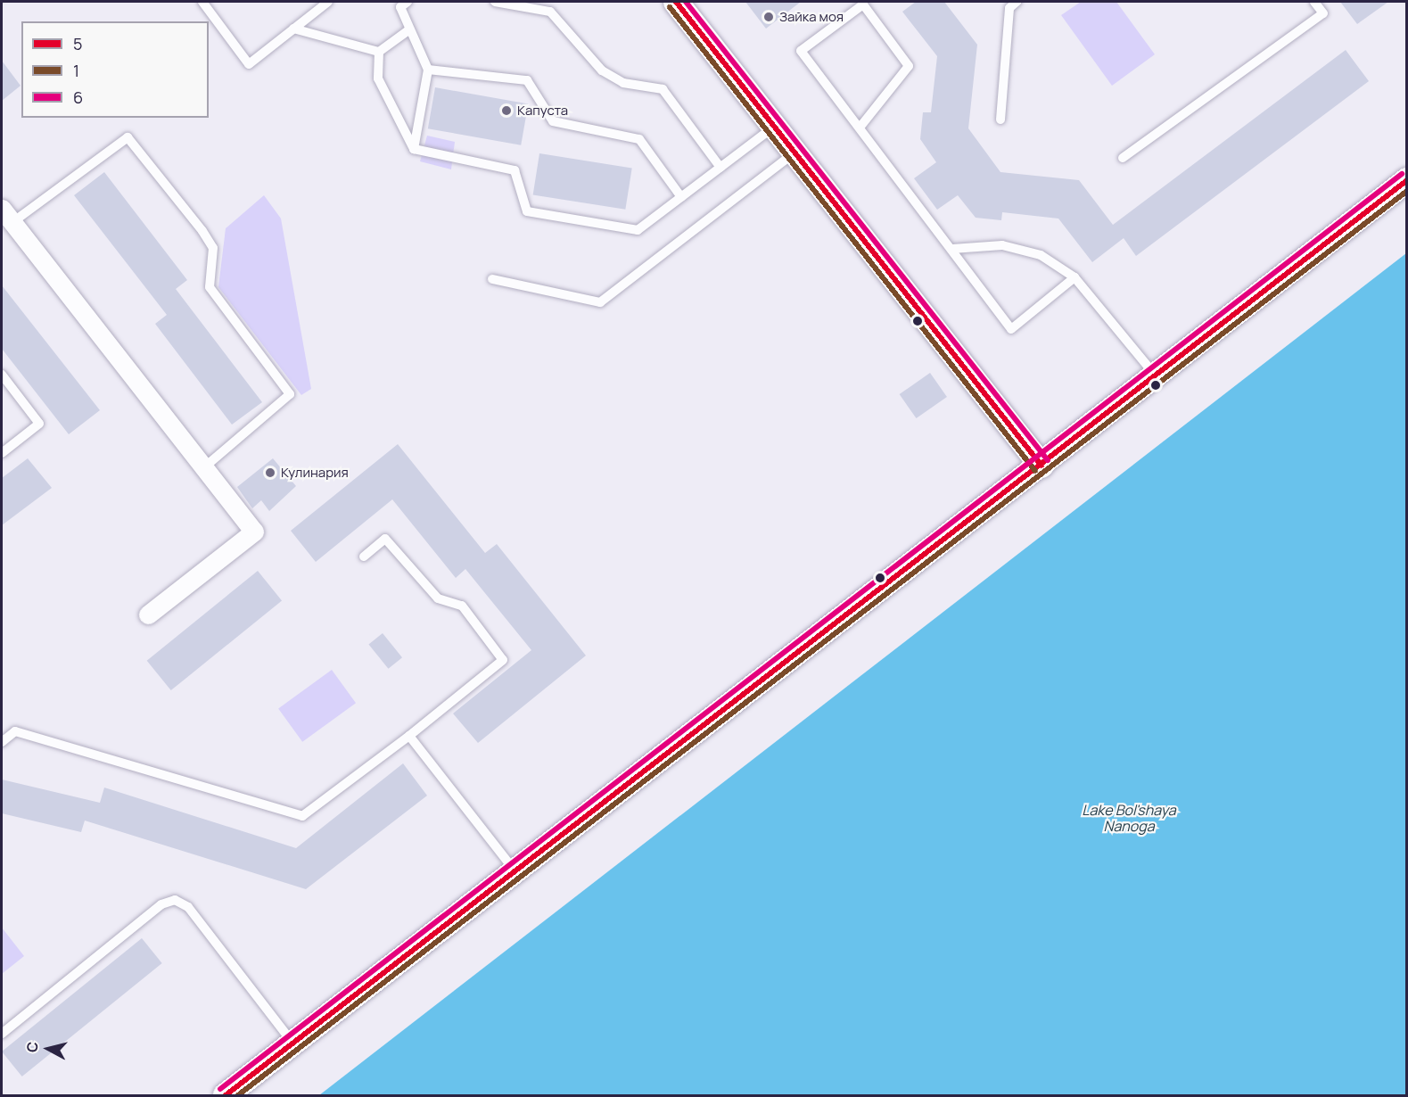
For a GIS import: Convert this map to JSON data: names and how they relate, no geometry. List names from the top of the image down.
{
  "water": ["Lake Bol'shaya Nanoga"],
  "places": ["Зайка моя", "Капуста", "Кулинария"],
  "lines": ["transit line 5", "transit line 6", "transit line 1"],
  "legend": ["5", "1", "6"],
  "north": "left"
}
